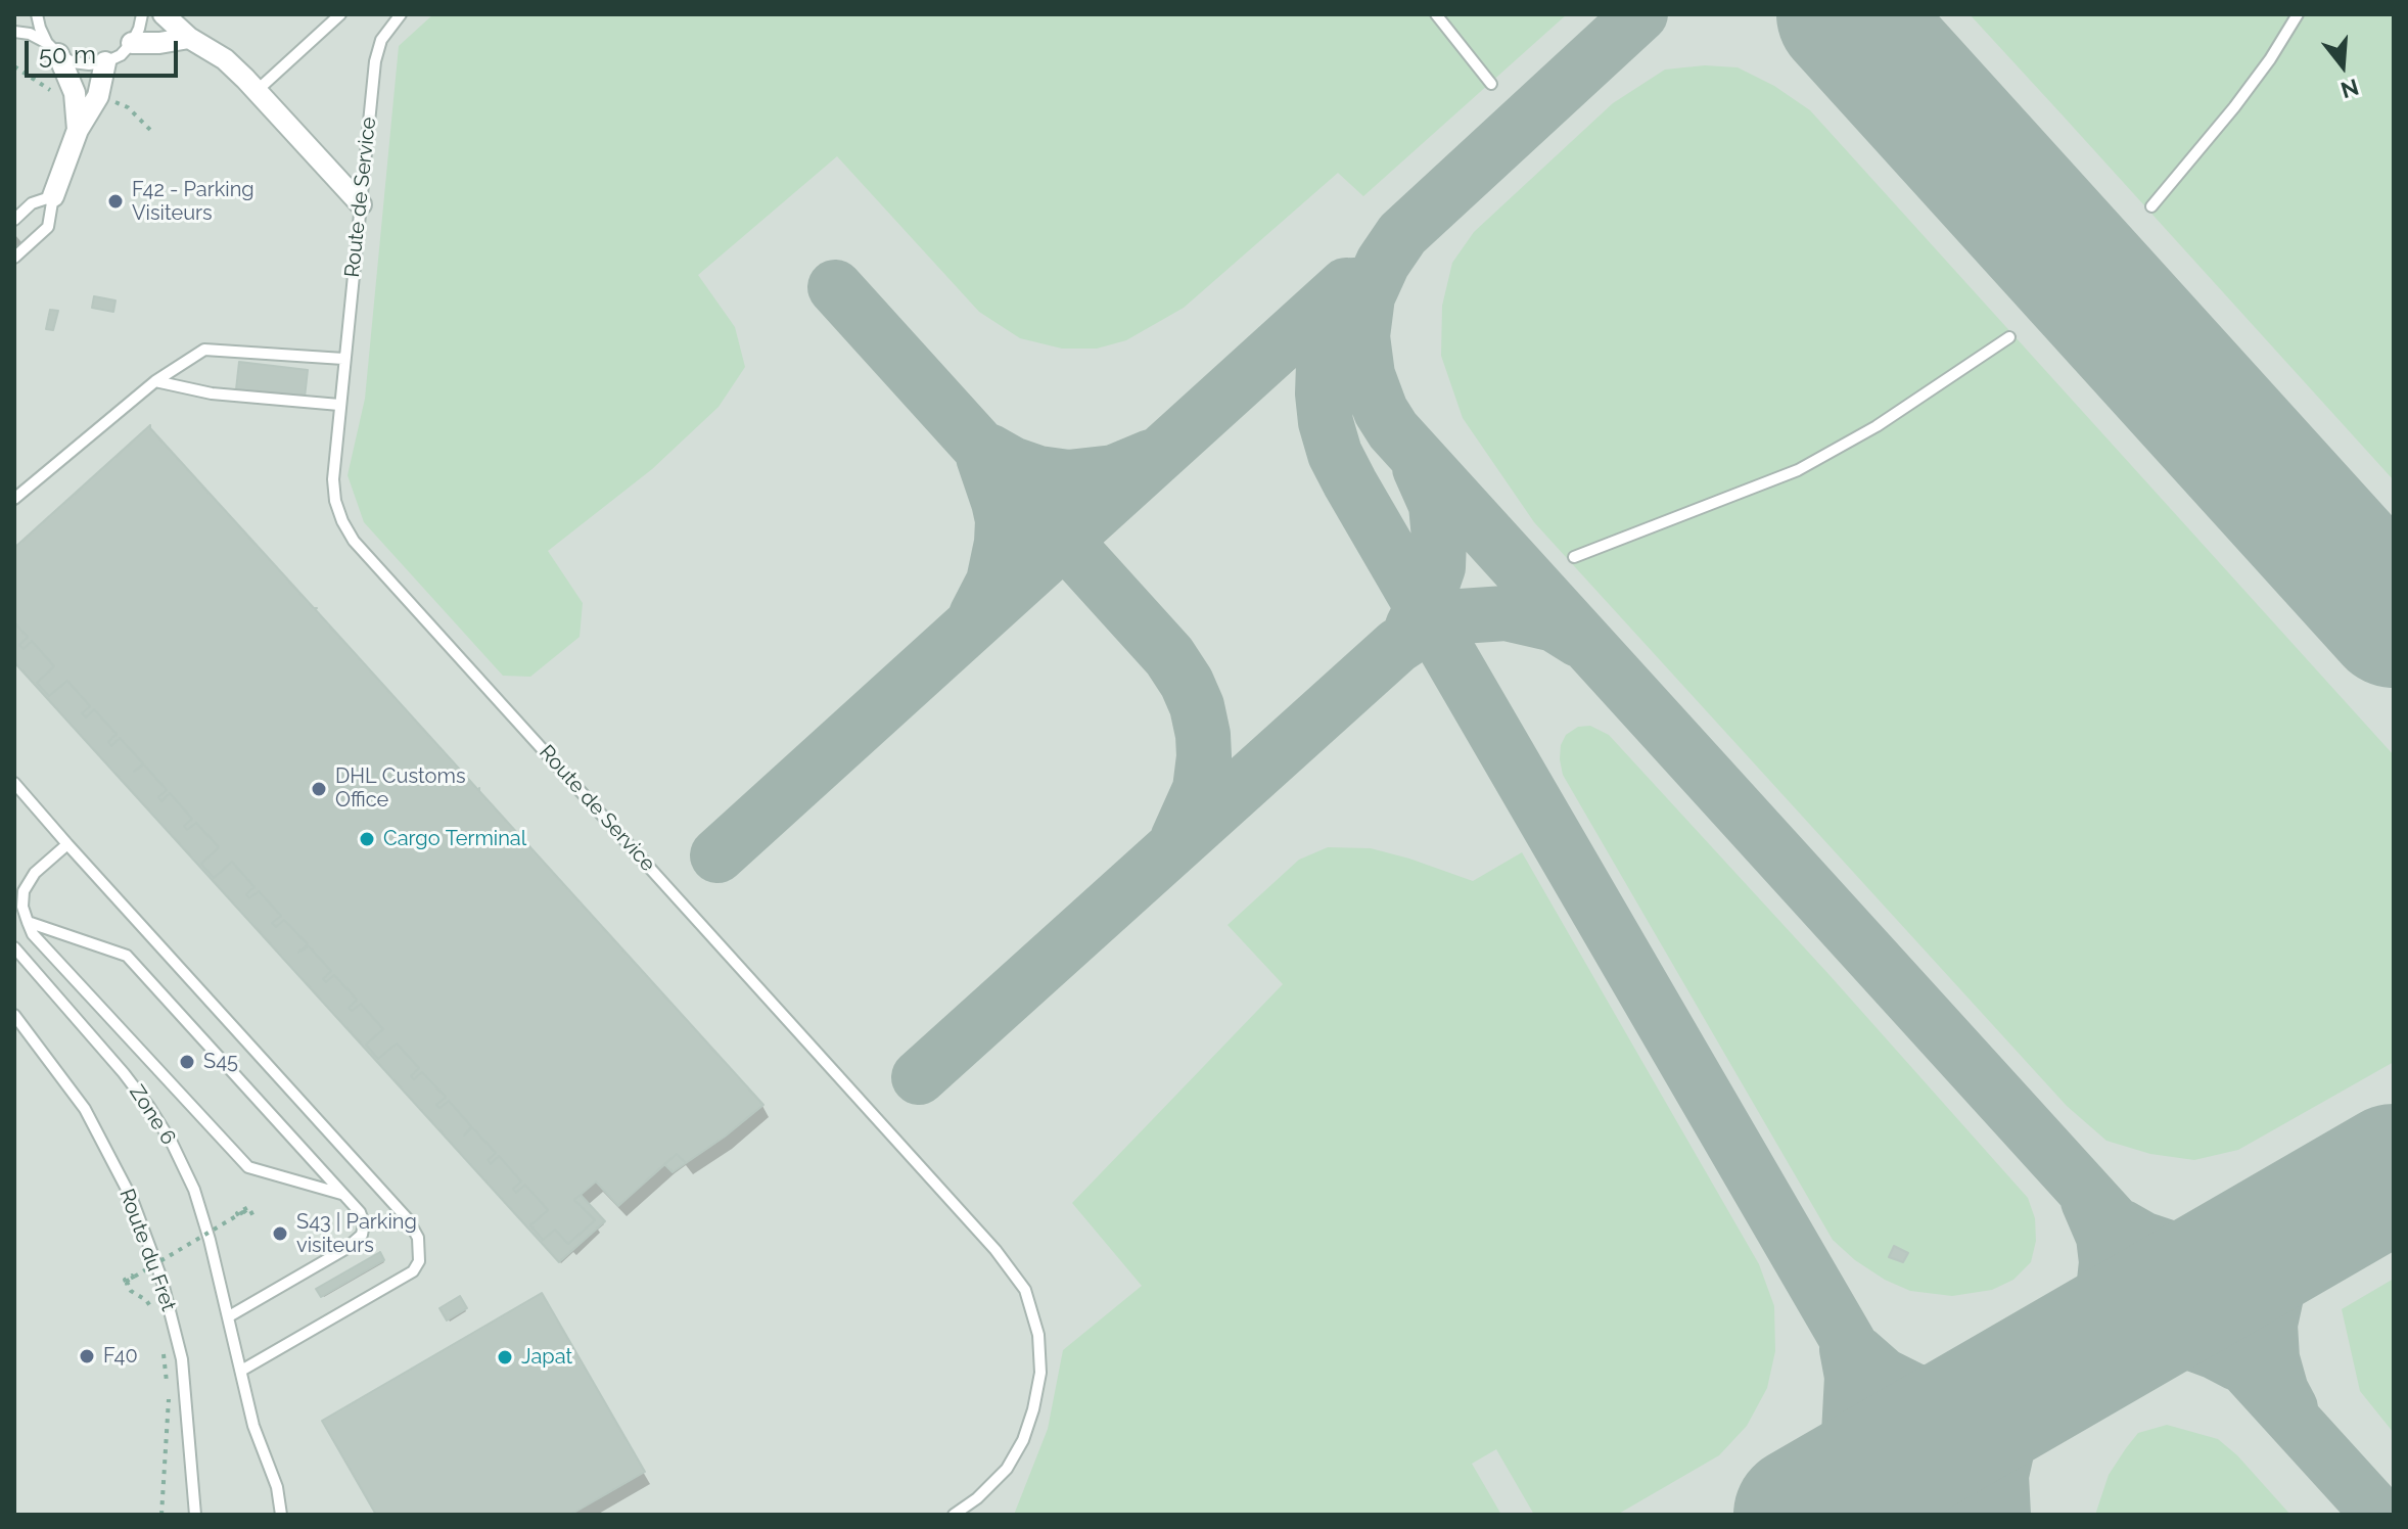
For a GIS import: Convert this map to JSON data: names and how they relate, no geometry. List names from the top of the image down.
{
  "streets": {
    "lane": ["Route de Service", "Zone 6", "Route du Fret"]
  },
  "places": [
    "F42 - Parking Visiteurs",
    "DHL Customs Office",
    "Cargo Terminal",
    "S45",
    "S43 | Parking visiteurs",
    "F40",
    "Japat"
  ],
  "scale_bar": "50 m",
  "north": "bottom"
}
